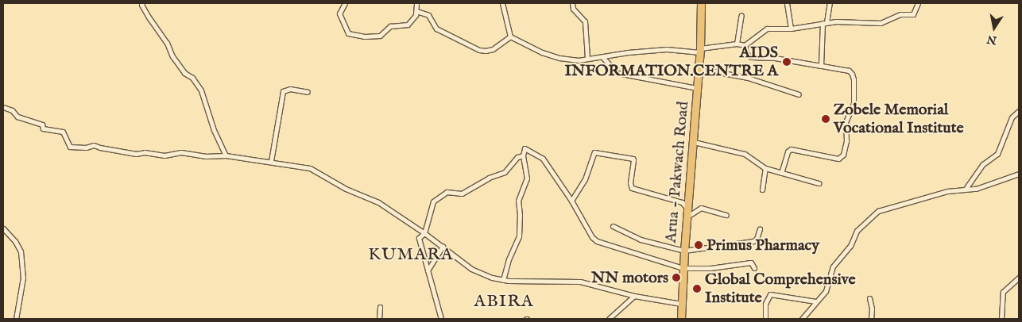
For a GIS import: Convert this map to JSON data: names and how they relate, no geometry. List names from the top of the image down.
{
  "streets": {
    "main road": ["Arua - Pakwach Road"]
  },
  "districts": ["KUMARA", "ABIRA"],
  "places": [
    "AIDS INFORMATION.CENTRE A",
    "Zobele Memorial Vocational Institute",
    "Primus Pharmacy",
    "NN motors",
    "Global Comprehensive Institute"
  ],
  "north": "bottom"
}
